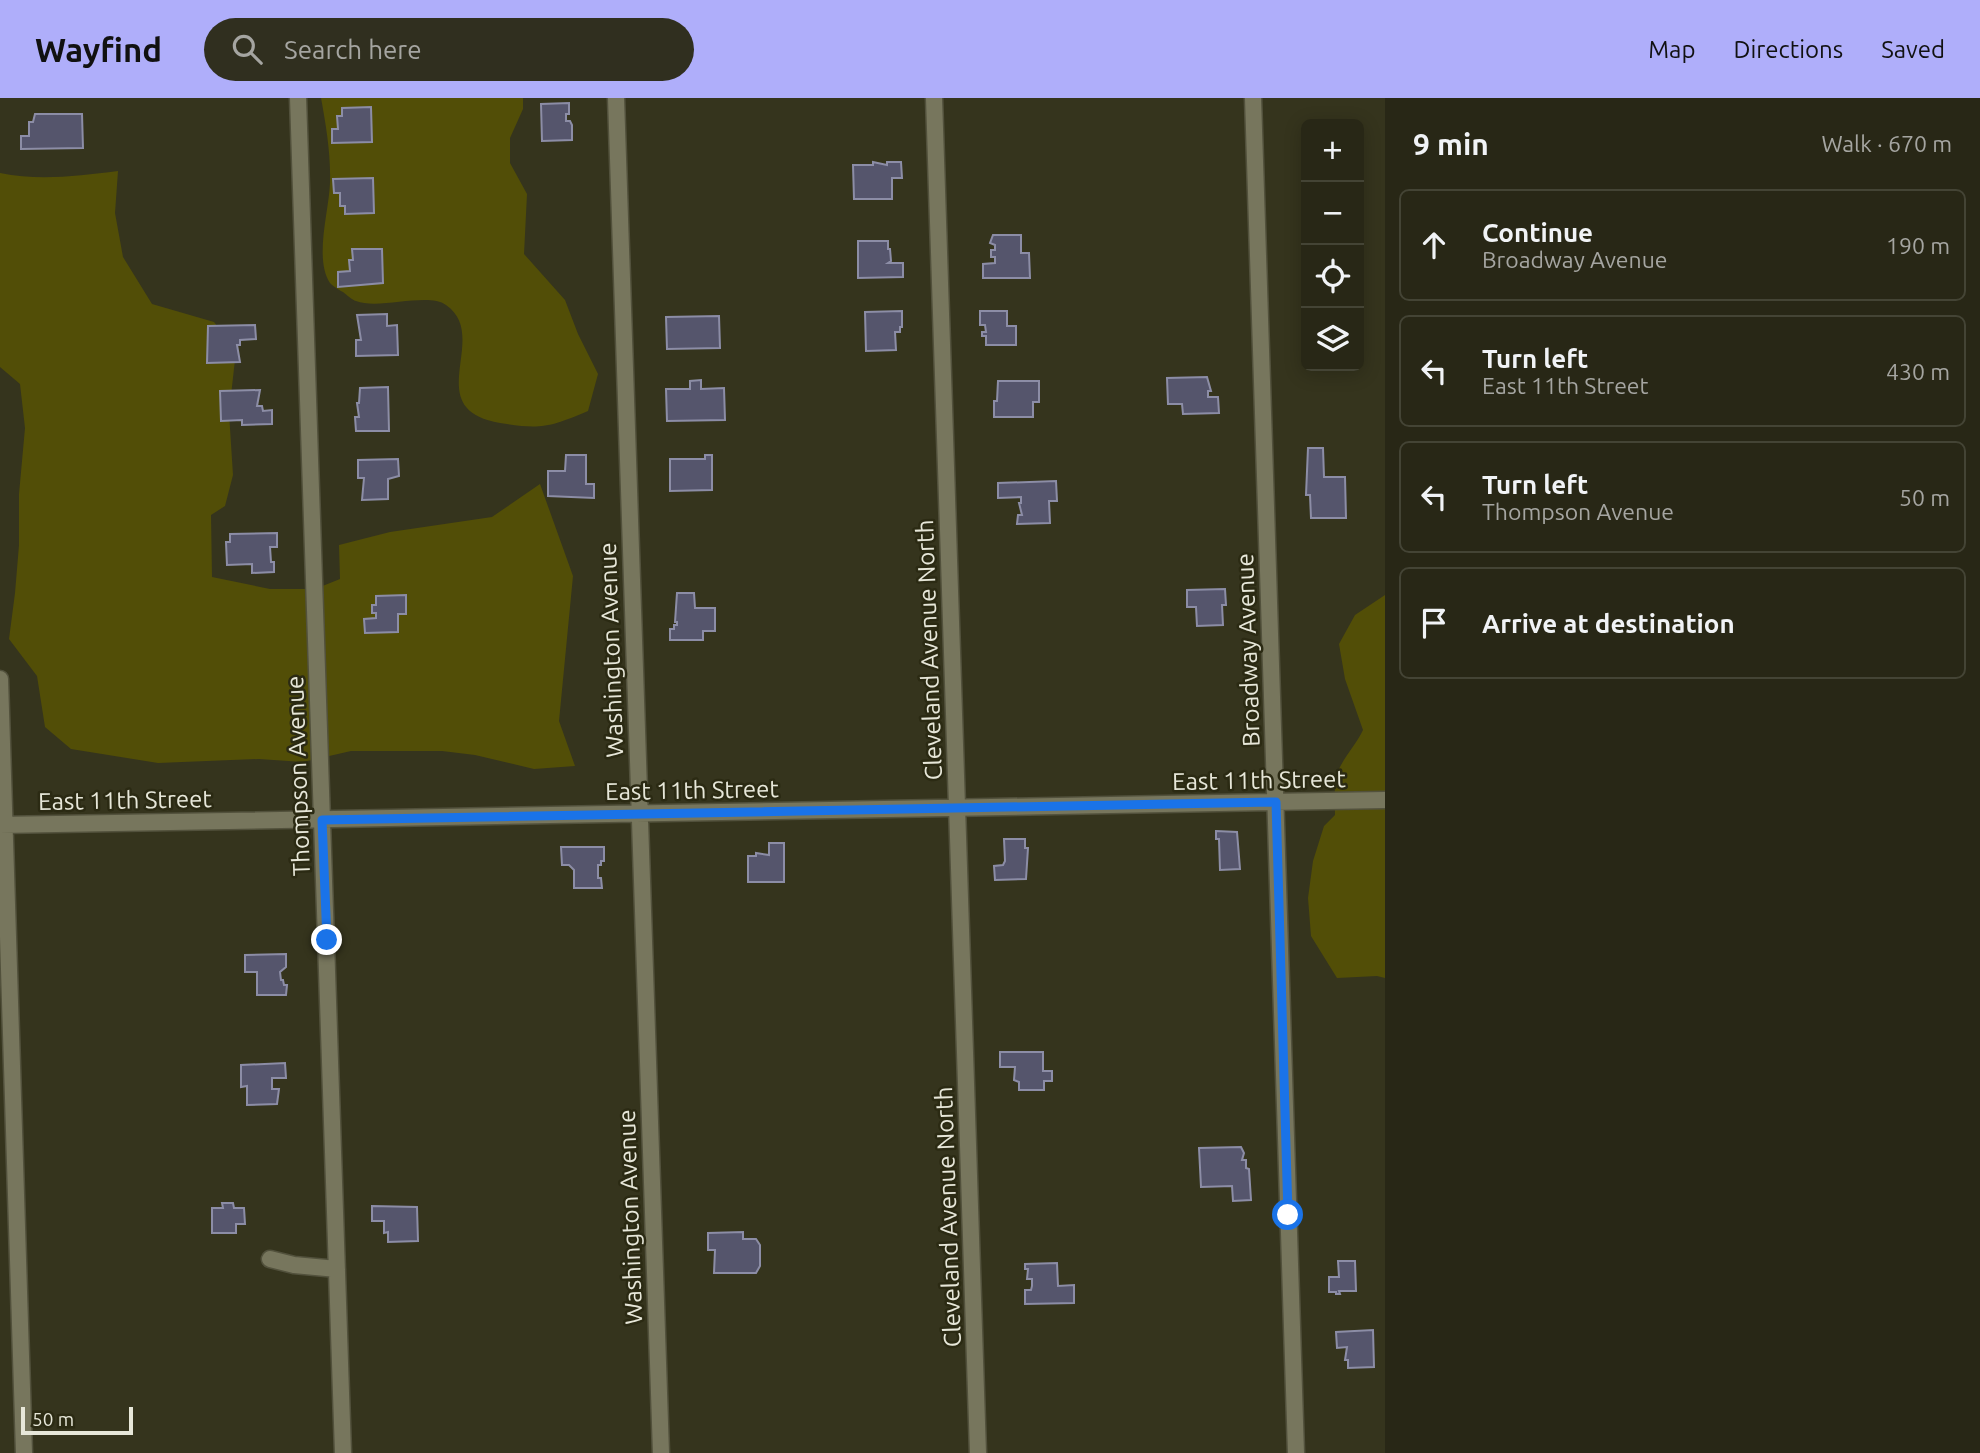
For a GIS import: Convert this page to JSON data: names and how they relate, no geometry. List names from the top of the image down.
{
  "streets": {
    "street": [
      "Washington Avenue",
      "Cleveland Avenue North",
      "Broadway Avenue",
      "Thompson Avenue",
      "East 11th Street"
    ]
  },
  "crossings": [
    ["Washington Avenue", "East 11th Street"],
    ["Cleveland Avenue North", "East 11th Street"],
    ["Broadway Avenue", "East 11th Street"],
    ["Thompson Avenue", "East 11th Street"]
  ],
  "scale_bar": "50 m",
  "page": {
    "header": "Wayfind",
    "search": "Search here",
    "nav": ["Map", "Directions", "Saved"],
    "heading": ["9 min", "Walk · 670 m"],
    "map_buttons": ["+", "−"],
    "list": [
      ["Continue", "Broadway Avenue", "190 m"],
      ["Turn left", "East 11th Street", "430 m"],
      ["Turn left", "Thompson Avenue", "50 m"],
      "Arrive at destination"
    ],
    "scale": "50 m"
  }
}
